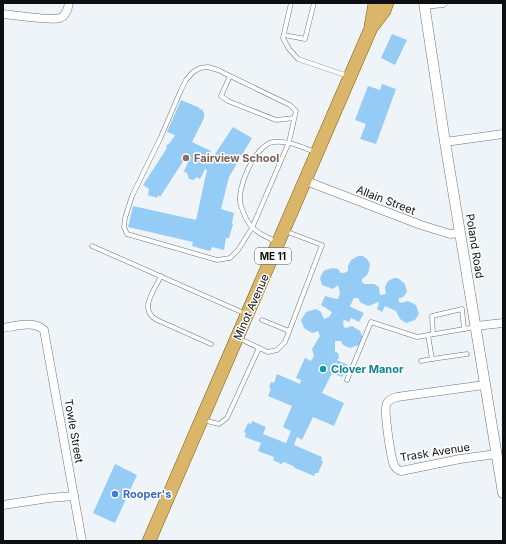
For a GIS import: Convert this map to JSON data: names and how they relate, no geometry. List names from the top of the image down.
{
  "streets": {
    "main road": ["ME 11", "Minot Avenue"],
    "street": [
      "Allain Street",
      "Poland Road",
      "Towle Street",
      "Trask Avenue"
    ]
  },
  "crossings": [
    ["Allain Street", "Poland Road"],
    ["Allain Street", "Minot Avenue"],
    ["Poland Road", "Trask Avenue"]
  ],
  "places": ["Fairview School", "Clover Manor", "Rooper's"]
}
